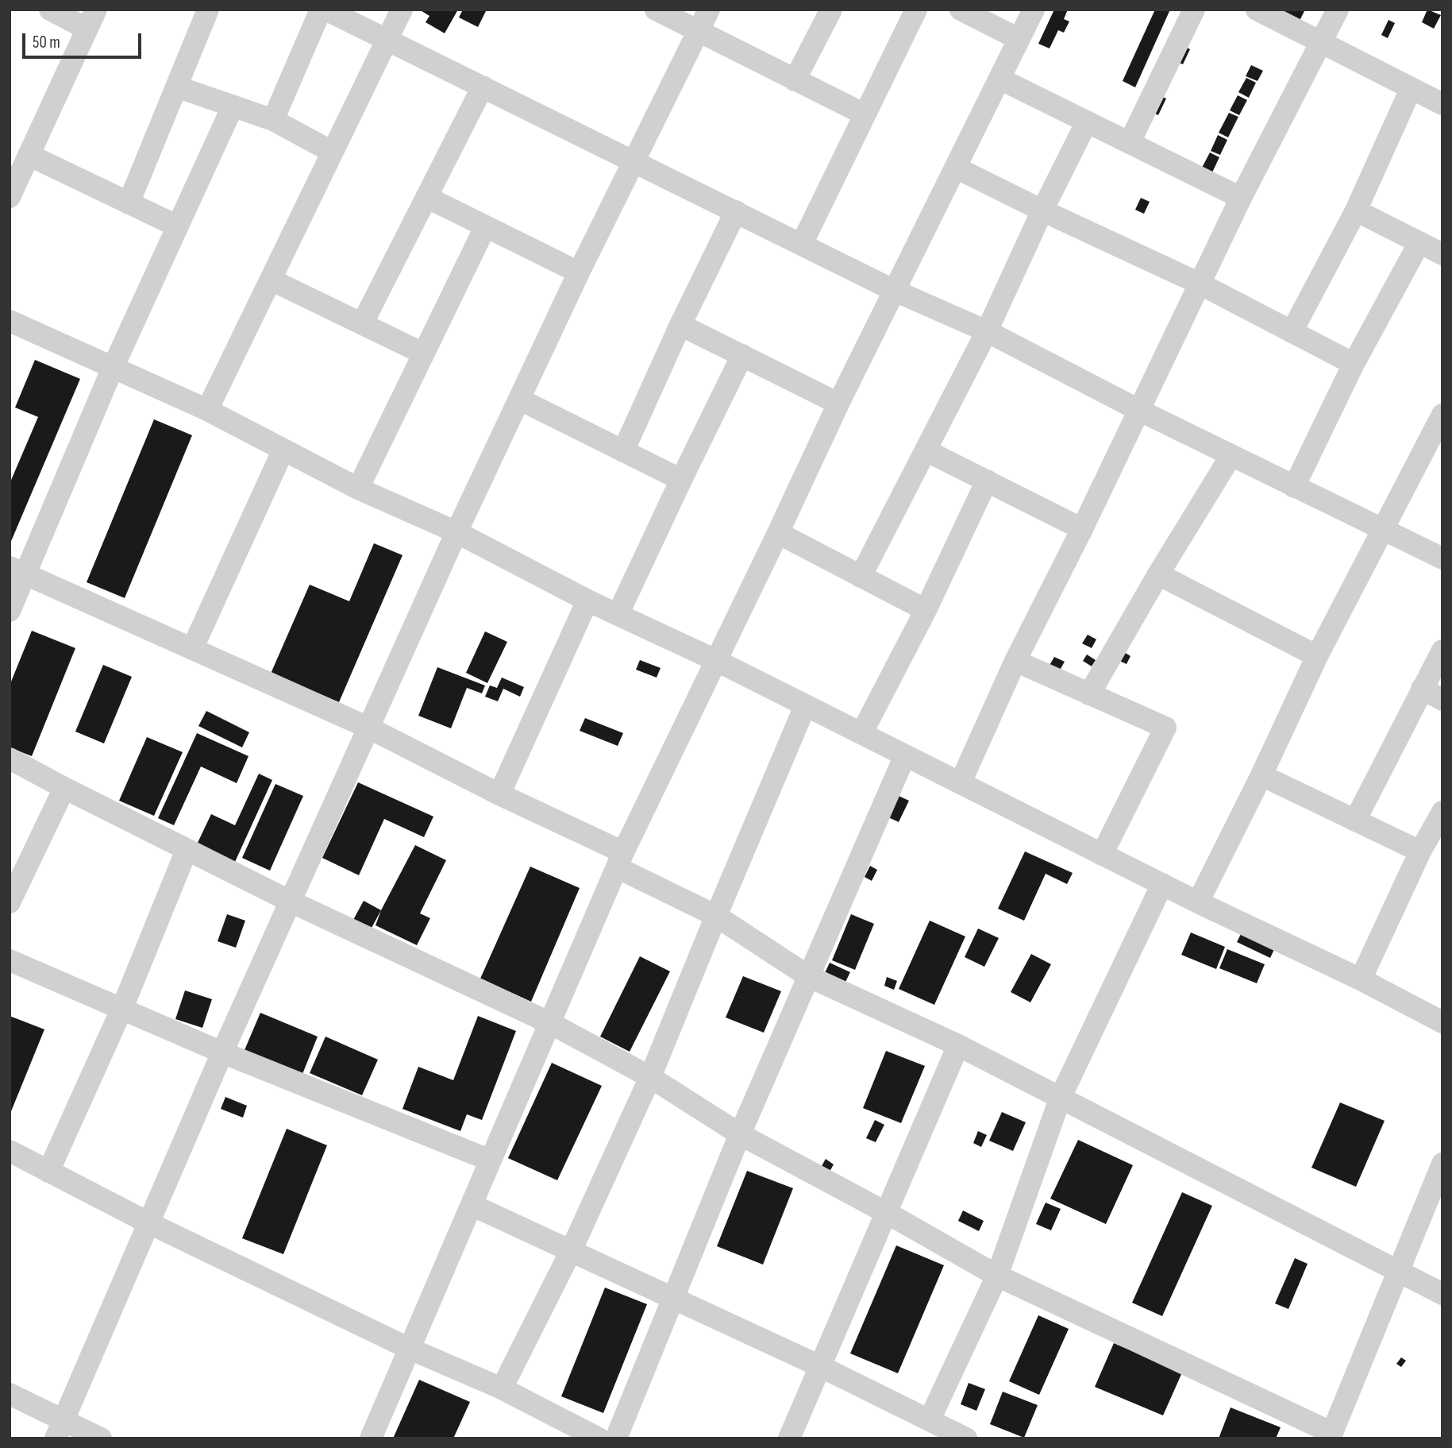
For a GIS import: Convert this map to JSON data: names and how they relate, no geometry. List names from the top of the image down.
{
  "scale_bar": "50 m"
}
